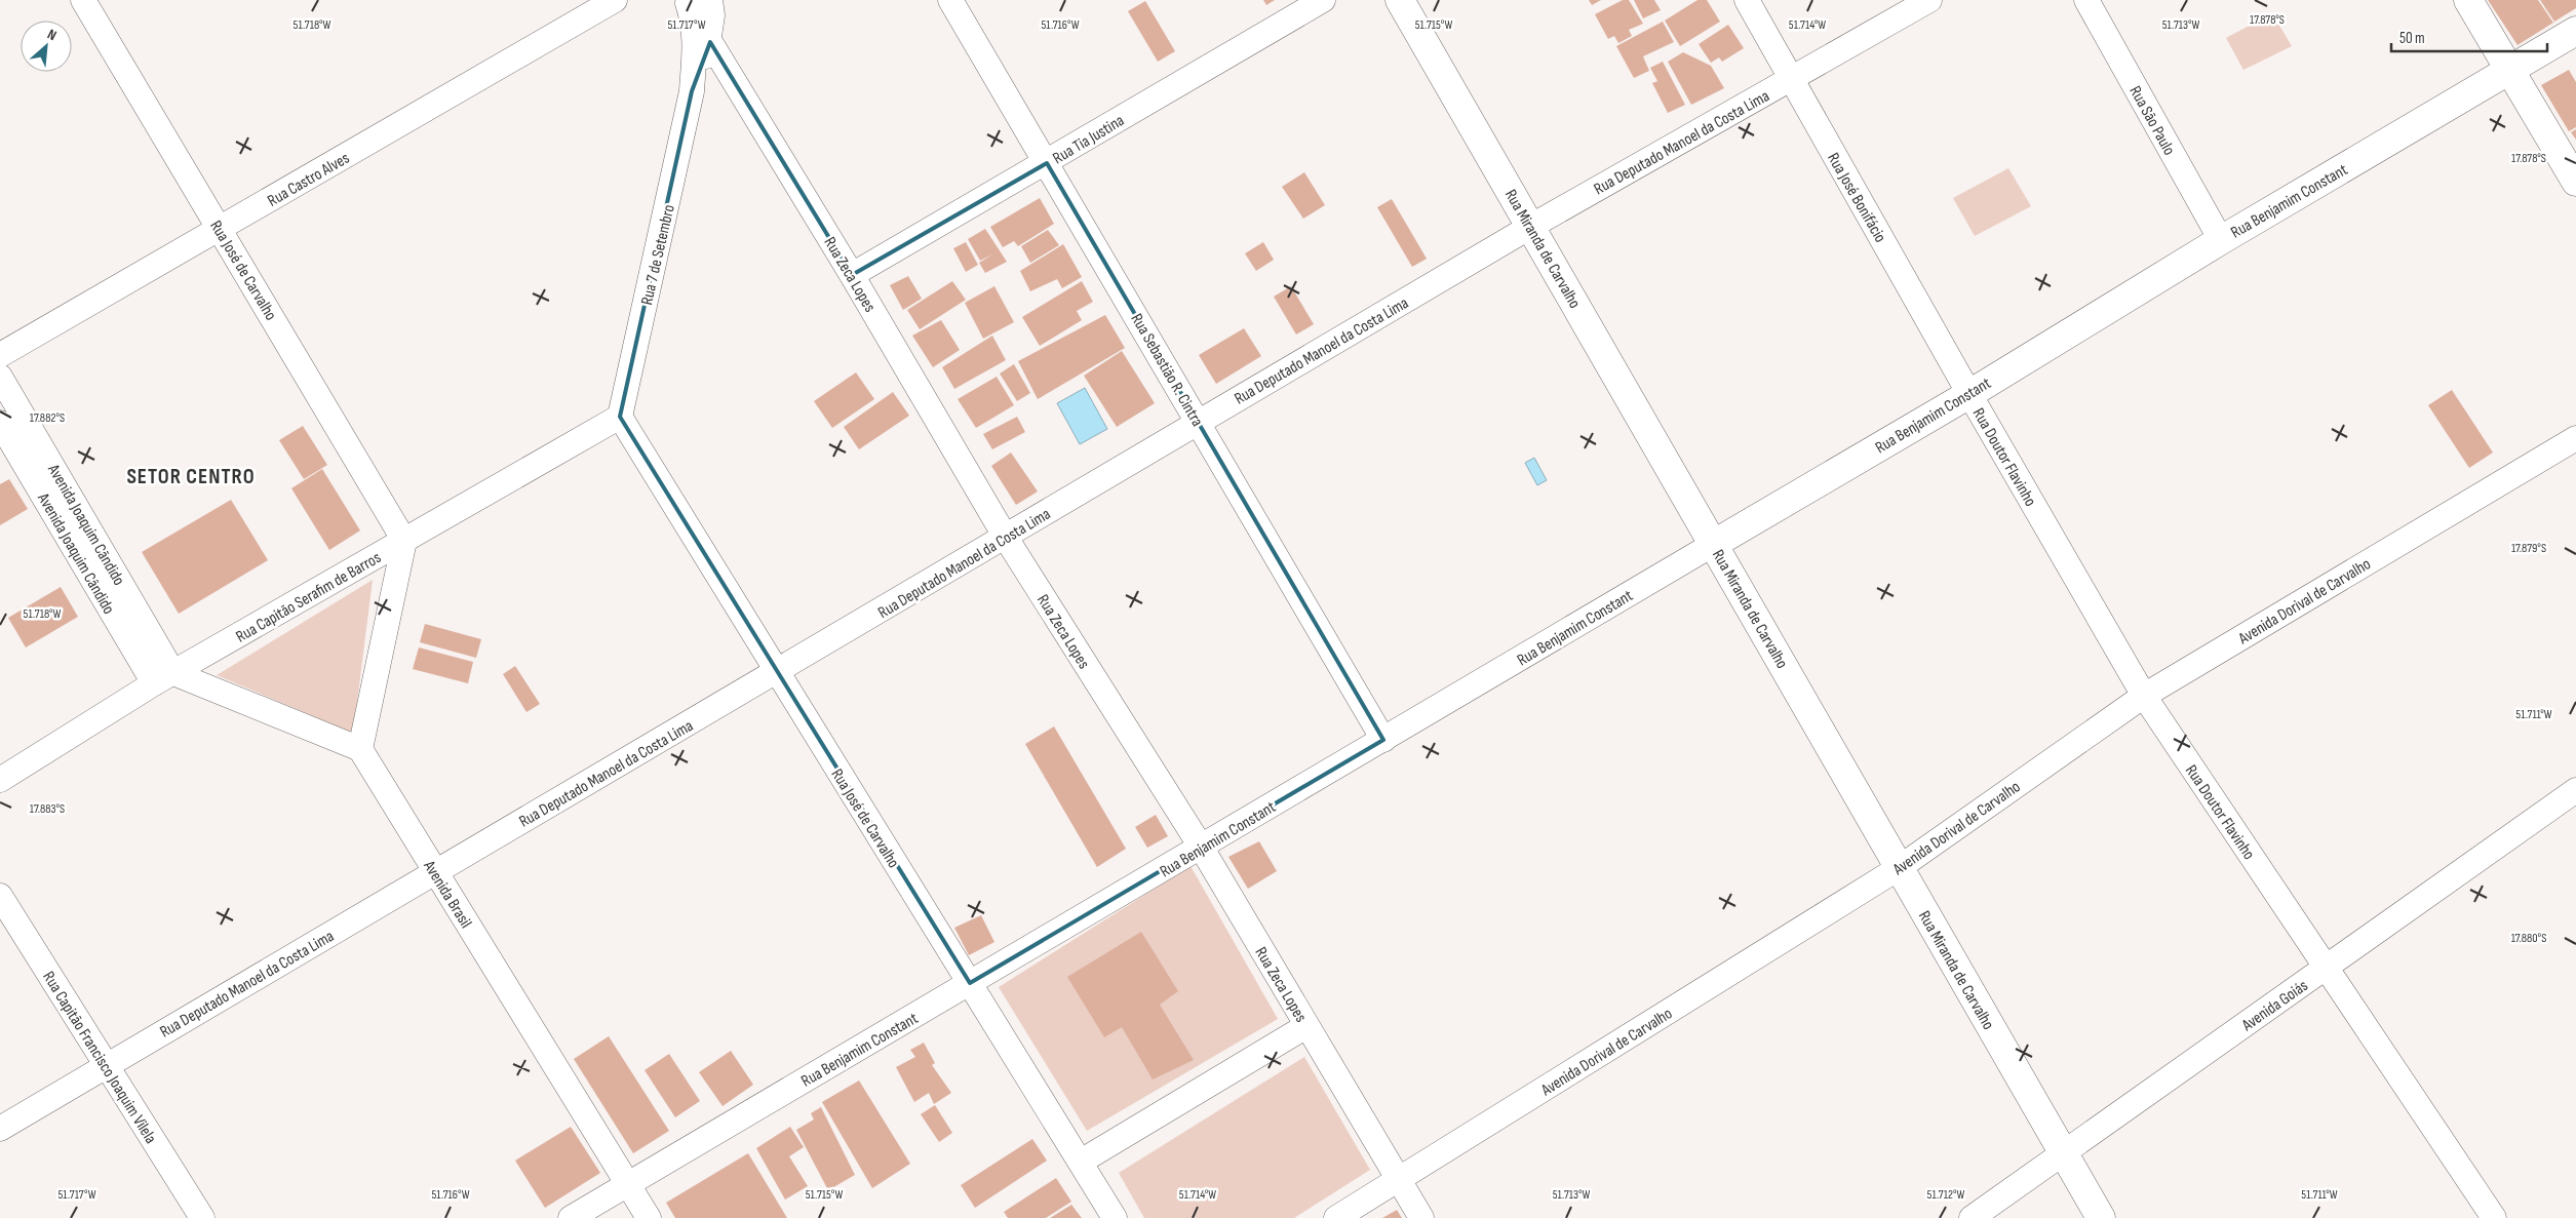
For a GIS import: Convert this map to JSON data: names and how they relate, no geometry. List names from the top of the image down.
{
  "streets": {
    "main road": ["Rua Benjamim Constant", "Rua Miranda de Carvalho"],
    "street": [
      "Rua São Paulo",
      "Rua Tia Justina",
      "Rua Deputado Manoel da Costa Lima",
      "Rua Castro Alves",
      "Rua José Bonifácio",
      "Rua 7 de Setembro",
      "Rua José de Carvalho",
      "Rua Zeca Lopes",
      "Rua Sebastião R. Cintra",
      "Rua Doutor Flavinho",
      "Avenida Joaquim Cãndido",
      "Avenida Joaquim Cândido",
      "Rua Capitão Serafim de Barros",
      "Avenida Dorival de Carvalho",
      "Avenida Brasil",
      "Avenida Goiás",
      "Rua Capitão Francisco Joaquim Vilela"
    ]
  },
  "crossings": [
    ["Rua São Paulo", "Rua Benjamim Constant"],
    ["Rua Tia Justina", "Rua Zeca Lopes"],
    ["Rua Tia Justina", "Rua Sebastião R. Cintra"],
    ["Rua Deputado Manoel da Costa Lima", "Rua José Bonifácio"],
    ["Rua Deputado Manoel da Costa Lima", "Rua Miranda de Carvalho"],
    ["Rua Deputado Manoel da Costa Lima", "Rua José de Carvalho"],
    ["Rua Deputado Manoel da Costa Lima", "Rua Zeca Lopes"],
    ["Rua Deputado Manoel da Costa Lima", "Rua Sebastião R. Cintra"],
    ["Rua Deputado Manoel da Costa Lima", "Avenida Brasil"],
    ["Rua Deputado Manoel da Costa Lima", "Rua Capitão Francisco Joaquim Vilela"],
    ["Rua Castro Alves", "Rua José de Carvalho"],
    ["Rua José Bonifácio", "Rua Benjamim Constant"],
    ["Rua José Bonifácio", "Rua Doutor Flavinho"],
    ["Rua Benjamim Constant", "Rua Miranda de Carvalho"],
    ["Rua Benjamim Constant", "Rua José de Carvalho"],
    ["Rua Benjamim Constant", "Rua Zeca Lopes"],
    ["Rua Benjamim Constant", "Rua Sebastião R. Cintra"],
    ["Rua Benjamim Constant", "Rua Doutor Flavinho"],
    ["Rua Benjamim Constant", "Avenida Brasil"],
    ["Rua Miranda de Carvalho", "Avenida Dorival de Carvalho"],
    ["Rua Miranda de Carvalho", "Avenida Goiás"],
    ["Rua 7 de Setembro", "Rua José de Carvalho"],
    ["Rua 7 de Setembro", "Rua Zeca Lopes"],
    ["Rua 7 de Setembro", "Rua Capitão Serafim de Barros"],
    ["Rua José de Carvalho", "Rua Capitão Serafim de Barros"],
    ["Rua Zeca Lopes", "Avenida Dorival de Carvalho"],
    ["Rua Doutor Flavinho", "Avenida Dorival de Carvalho"],
    ["Rua Doutor Flavinho", "Avenida Goiás"],
    ["Avenida Joaquim Cãndido", "Avenida Joaquim Cândido"],
    ["Avenida Joaquim Cãndido", "Rua Capitão Serafim de Barros"],
    ["Avenida Joaquim Cândido", "Rua Capitão Serafim de Barros"]
  ],
  "districts": ["SETOR CENTRO"],
  "scale_bar": "50 m",
  "north": "top right",
  "coordinates": [
    "17.878°S",
    "51.718°W",
    "51.717°W",
    "51.716°W",
    "51.715°W",
    "51.714°W",
    "51.713°W",
    "17.882°S",
    "17.879°S",
    "51.711°W",
    "17.883°S",
    "17.880°S",
    "51.712°W"
  ]
}
